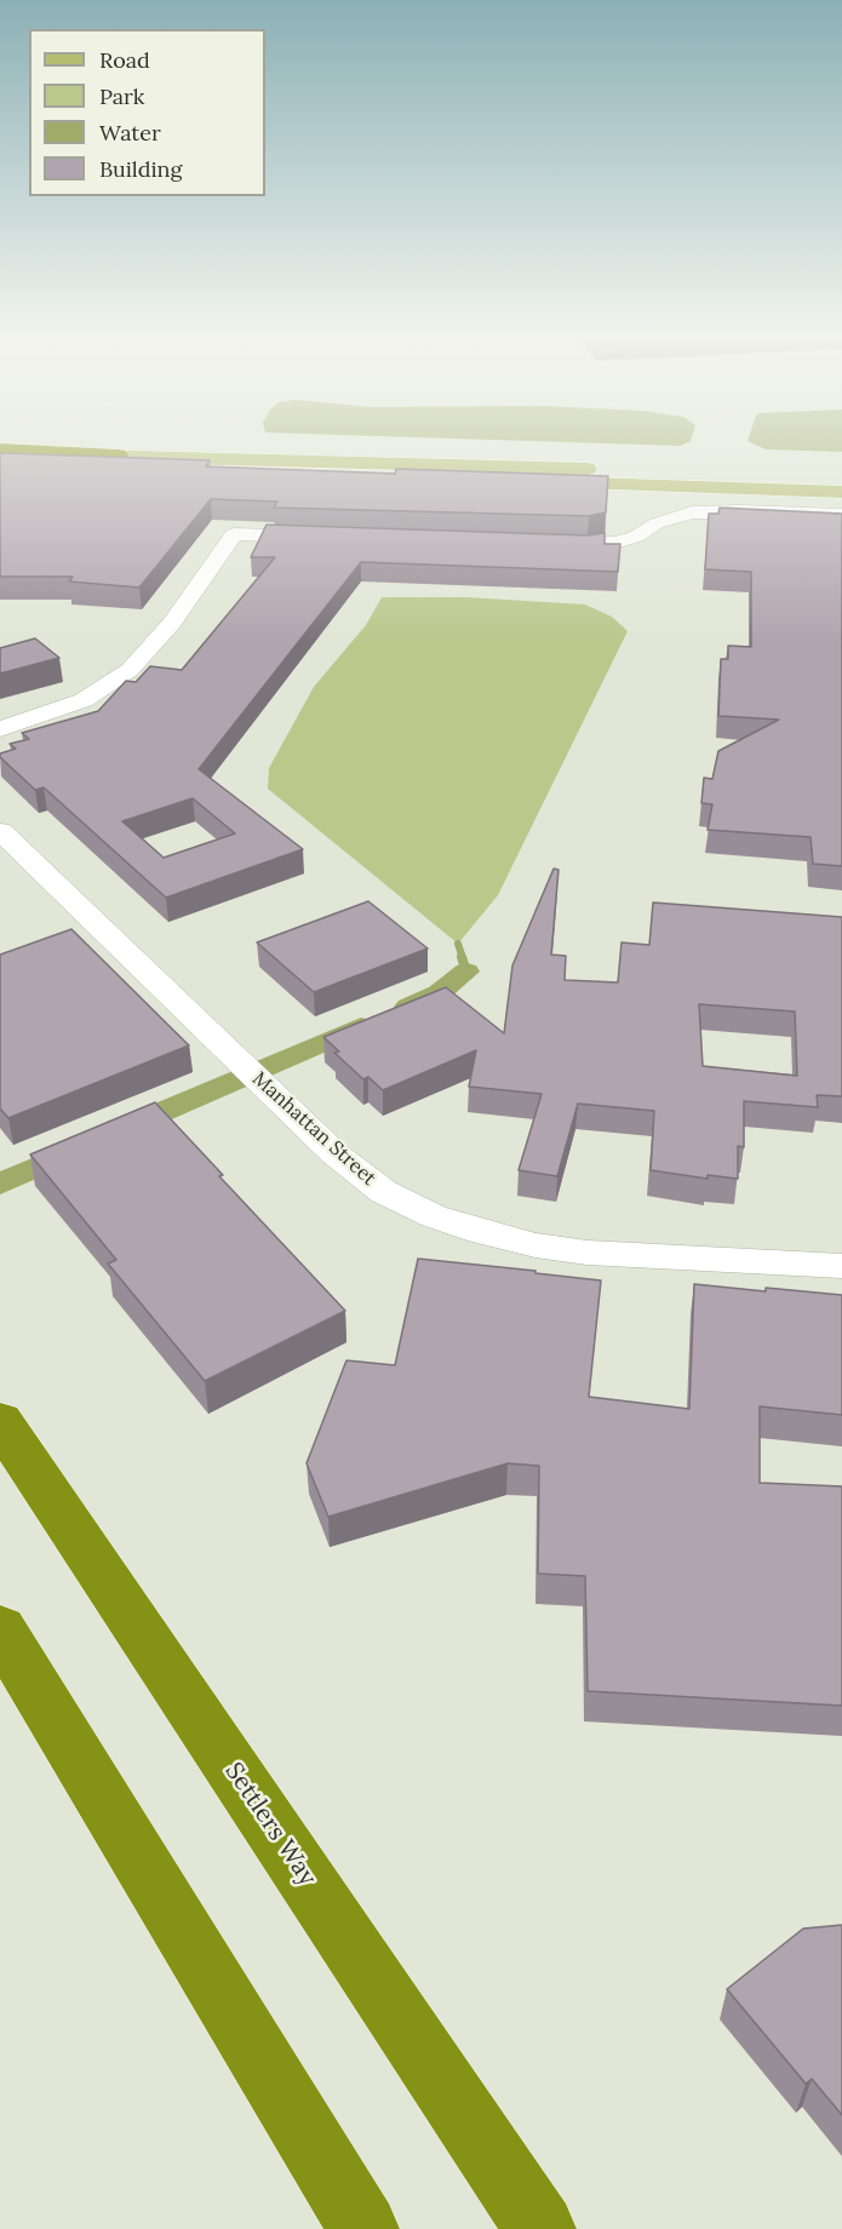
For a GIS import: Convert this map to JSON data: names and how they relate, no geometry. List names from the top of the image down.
{
  "streets": {
    "highway": ["Settlers Way"],
    "street": ["Manhattan Street"]
  },
  "legend": [
    "Road",
    "Park",
    "Water",
    "Building"
  ]
}
